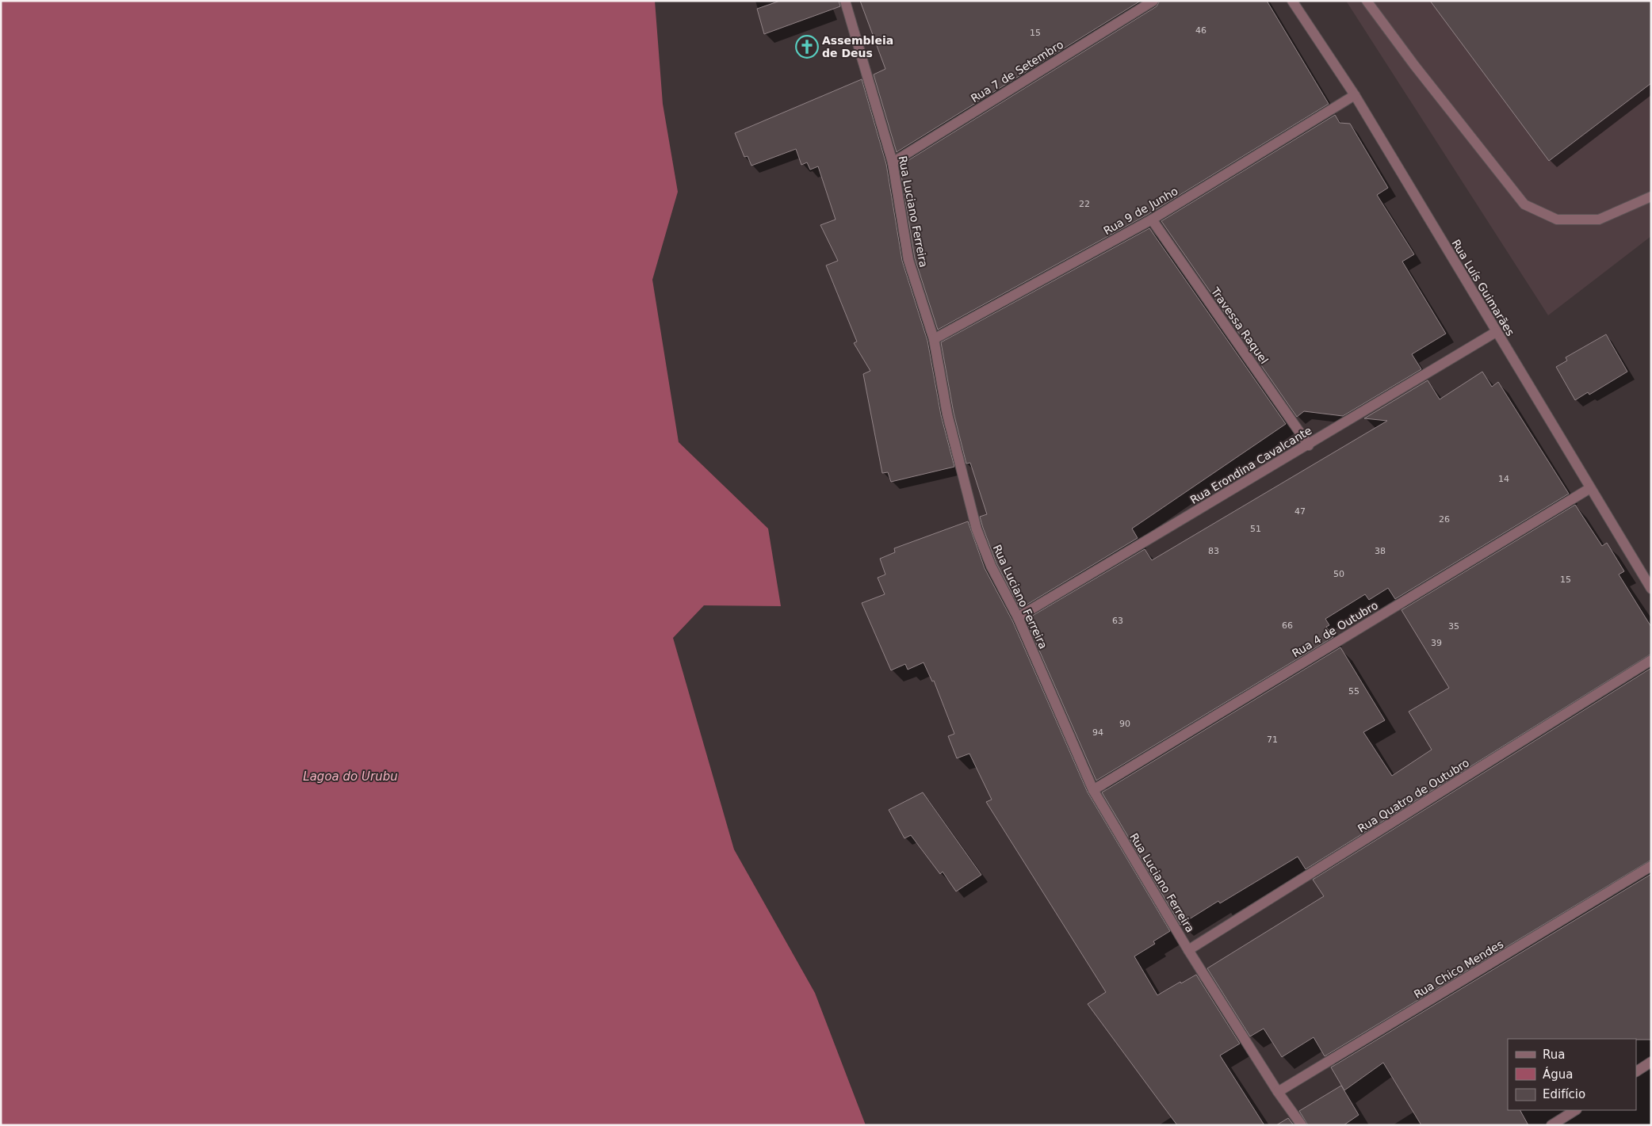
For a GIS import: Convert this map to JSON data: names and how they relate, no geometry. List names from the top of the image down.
{
  "streets": {
    "street": [
      "Rua 7 de Setembro",
      "Rua 9 de Junho",
      "Rua Luciano Ferreira",
      "Rua Luís Guimarães",
      "Travessa Raquel",
      "Rua Erondina Cavalcante",
      "Rua 4 de Outubro",
      "Rua Quatro de Outubro",
      "Rua Chico Mendes"
    ]
  },
  "crossings": [
    ["Rua 7 de Setembro", "Rua Luciano Ferreira"],
    ["Rua 9 de Junho", "Rua Luciano Ferreira"],
    ["Rua 9 de Junho", "Rua Luís Guimarães"],
    ["Rua 9 de Junho", "Travessa Raquel"],
    ["Rua Luciano Ferreira", "Rua Erondina Cavalcante"],
    ["Rua Luciano Ferreira", "Rua 4 de Outubro"],
    ["Rua Luciano Ferreira", "Rua Quatro de Outubro"],
    ["Rua Luciano Ferreira", "Rua Chico Mendes"],
    ["Rua Luís Guimarães", "Rua Erondina Cavalcante"],
    ["Rua Luís Guimarães", "Rua 4 de Outubro"],
    ["Travessa Raquel", "Rua Erondina Cavalcante"]
  ],
  "water": ["Lagoa do Urubu"],
  "places": {
    "church": ["Assembleia de Deus"]
  },
  "house_numbers": [
    "46",
    "15",
    "22",
    "14",
    "47",
    "26",
    "51",
    "83",
    "38",
    "50",
    "15",
    "63",
    "66",
    "35",
    "39",
    "55",
    "90",
    "94",
    "71"
  ],
  "legend": ["Rua", "Água", "Edifício"]
}
